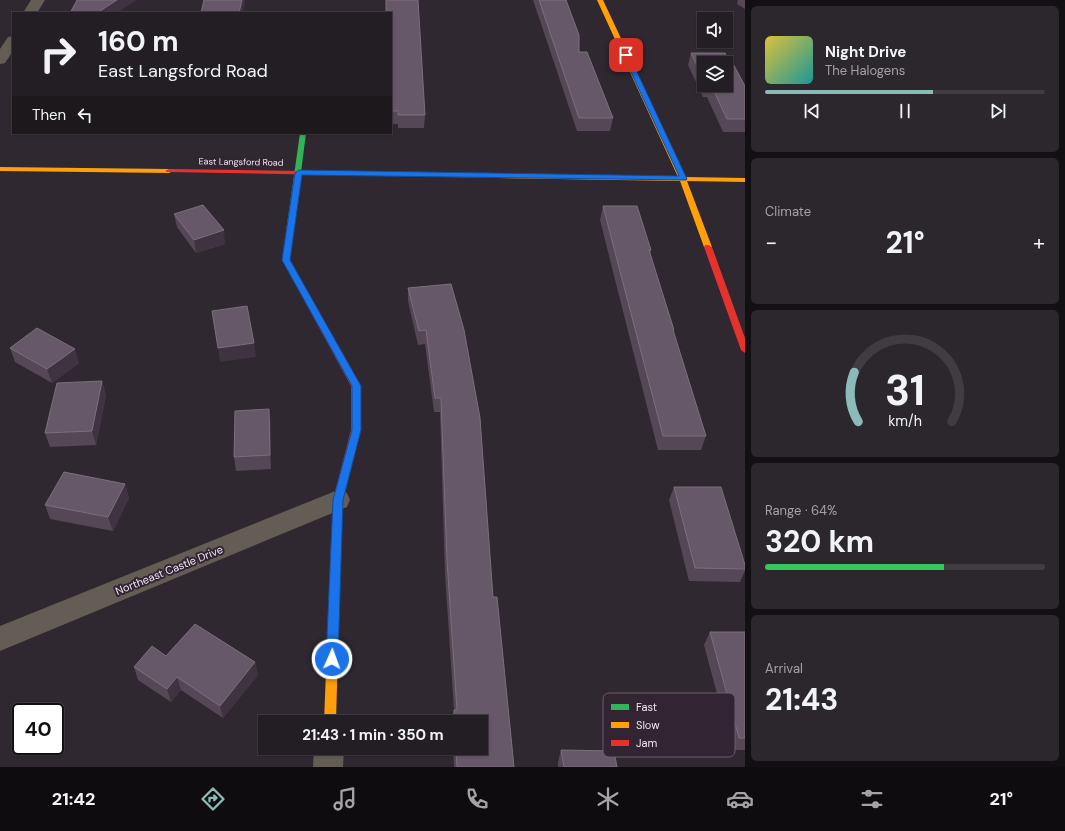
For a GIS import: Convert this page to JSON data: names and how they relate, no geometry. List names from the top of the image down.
{
  "streets": {
    "street": ["East Langsford Road", "Northeast Castle Drive"]
  },
  "legend": ["Fast", "Slow", "Jam"],
  "page": {
    "turn": ["160 m", "East Langsford Road"],
    "song": ["Night Drive", "The Halogens"],
    "then": "Then",
    "tile": [
      "Climate",
      ["Range · 64%", "320 km"],
      ["Arrival", "21:43"]
    ],
    "heat": ["−", "21°", "+"],
    "limit": "40",
    "trip": "21:43 · 1 min · 350 m",
    "tabs": ["21:42", "21°"],
    "gauge": ["31", "km/h"]
  }
}
